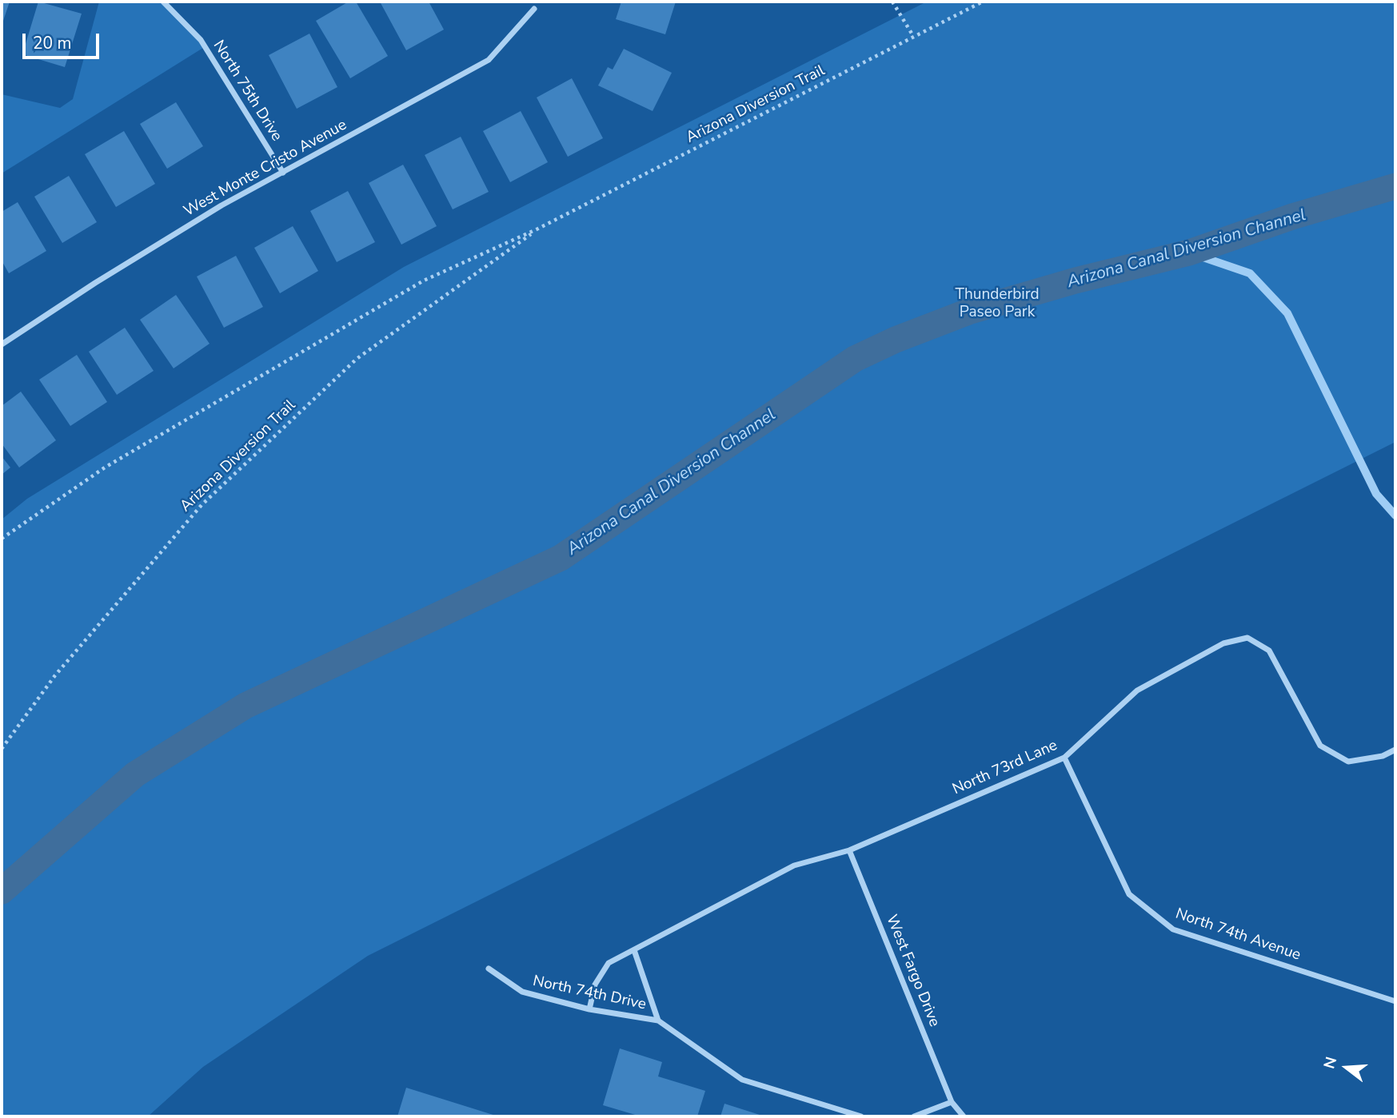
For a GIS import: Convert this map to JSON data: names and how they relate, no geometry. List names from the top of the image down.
{
  "streets": {
    "street": [
      "North 75th Drive",
      "West Monte Cristo Avenue",
      "North 73rd Lane",
      "North 74th Avenue",
      "West Fargo Drive",
      "North 74th Drive"
    ],
    "path": ["Arizona Diversion Trail"]
  },
  "crossings": [
    ["North 75th Drive", "West Monte Cristo Avenue"],
    ["North 73rd Lane", "North 74th Avenue"],
    ["North 73rd Lane", "West Fargo Drive"],
    ["North 73rd Lane", "North 74th Drive"]
  ],
  "water": ["Arizona Canal Diversion Channel"],
  "parks": ["Thunderbird Paseo Park"],
  "scale_bar": "20 m",
  "north": "left"
}
